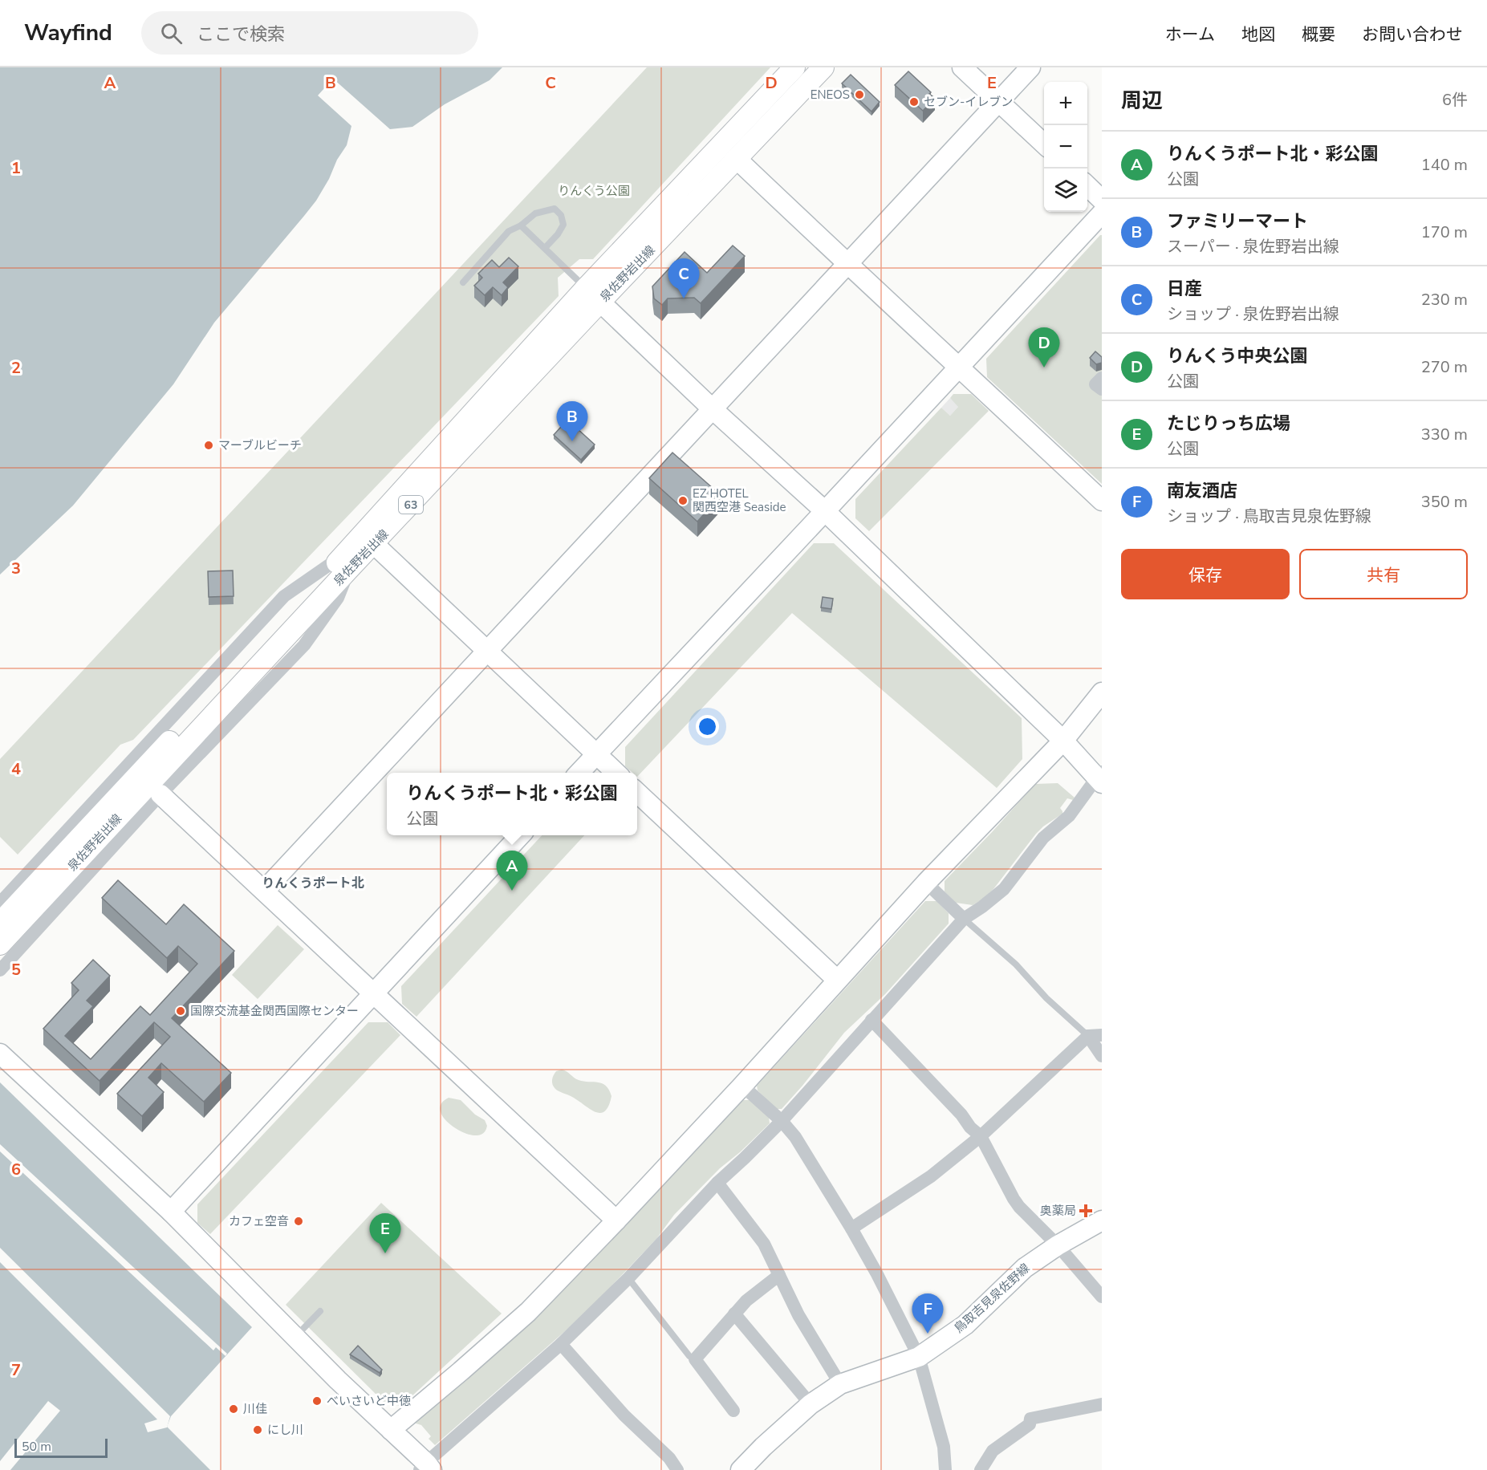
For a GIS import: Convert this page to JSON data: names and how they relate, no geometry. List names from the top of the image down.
{
  "streets": {
    "main road": ["泉佐野岩出線", "63"],
    "street": ["鳥取吉見泉佐野線"]
  },
  "districts": ["りんくうポート北"],
  "parks": ["りんくう公園"],
  "places": {
    "other": [
      "ENEOS",
      "セブン-イレブン",
      "マーブルビーチ",
      "EZ HOTEL 関西空港 Seaside",
      "国際交流基金関西国際センター",
      "カフェ空音",
      "べいさいど中徳",
      "川佳",
      "にし川"
    ],
    "health": ["奥薬局"]
  },
  "scale_bar": "50 m",
  "page": {
    "header": "Wayfind",
    "search": "ここで検索",
    "nav": [
      "ホーム",
      "地図",
      "概要",
      "お問い合わせ"
    ],
    "heading": ["周辺", "6件"],
    "map_buttons": ["+", "−"],
    "list": [
      {
        "mark": "A",
        "name": "りんくうポート北・彩公園",
        "note": "公園",
        "value": "140 m"
      },
      {
        "mark": "B",
        "name": "ファミリーマート",
        "note": "スーパー · 泉佐野岩出線",
        "value": "170 m"
      },
      {
        "mark": "C",
        "name": "日産",
        "note": "ショップ · 泉佐野岩出線",
        "value": "230 m"
      },
      {
        "mark": "D",
        "name": "りんくう中央公園",
        "note": "公園",
        "value": "270 m"
      },
      {
        "mark": "E",
        "name": "たじりっち広場",
        "note": "公園",
        "value": "330 m"
      },
      {
        "mark": "F",
        "name": "南友酒店",
        "note": "ショップ · 鳥取吉見泉佐野線",
        "value": "350 m"
      }
    ],
    "pins": [
      "C",
      "D",
      "B",
      "A",
      "E",
      "F"
    ],
    "buttons": ["保存", "共有"],
    "popup": ["りんくうポート北・彩公園", "公園"],
    "scale": "50 m"
  },
  "grid": {
    "columns": [
      "A",
      "B",
      "C",
      "D",
      "E"
    ],
    "rows": [
      "1",
      "2",
      "3",
      "4",
      "5",
      "6",
      "7"
    ]
  }
}
